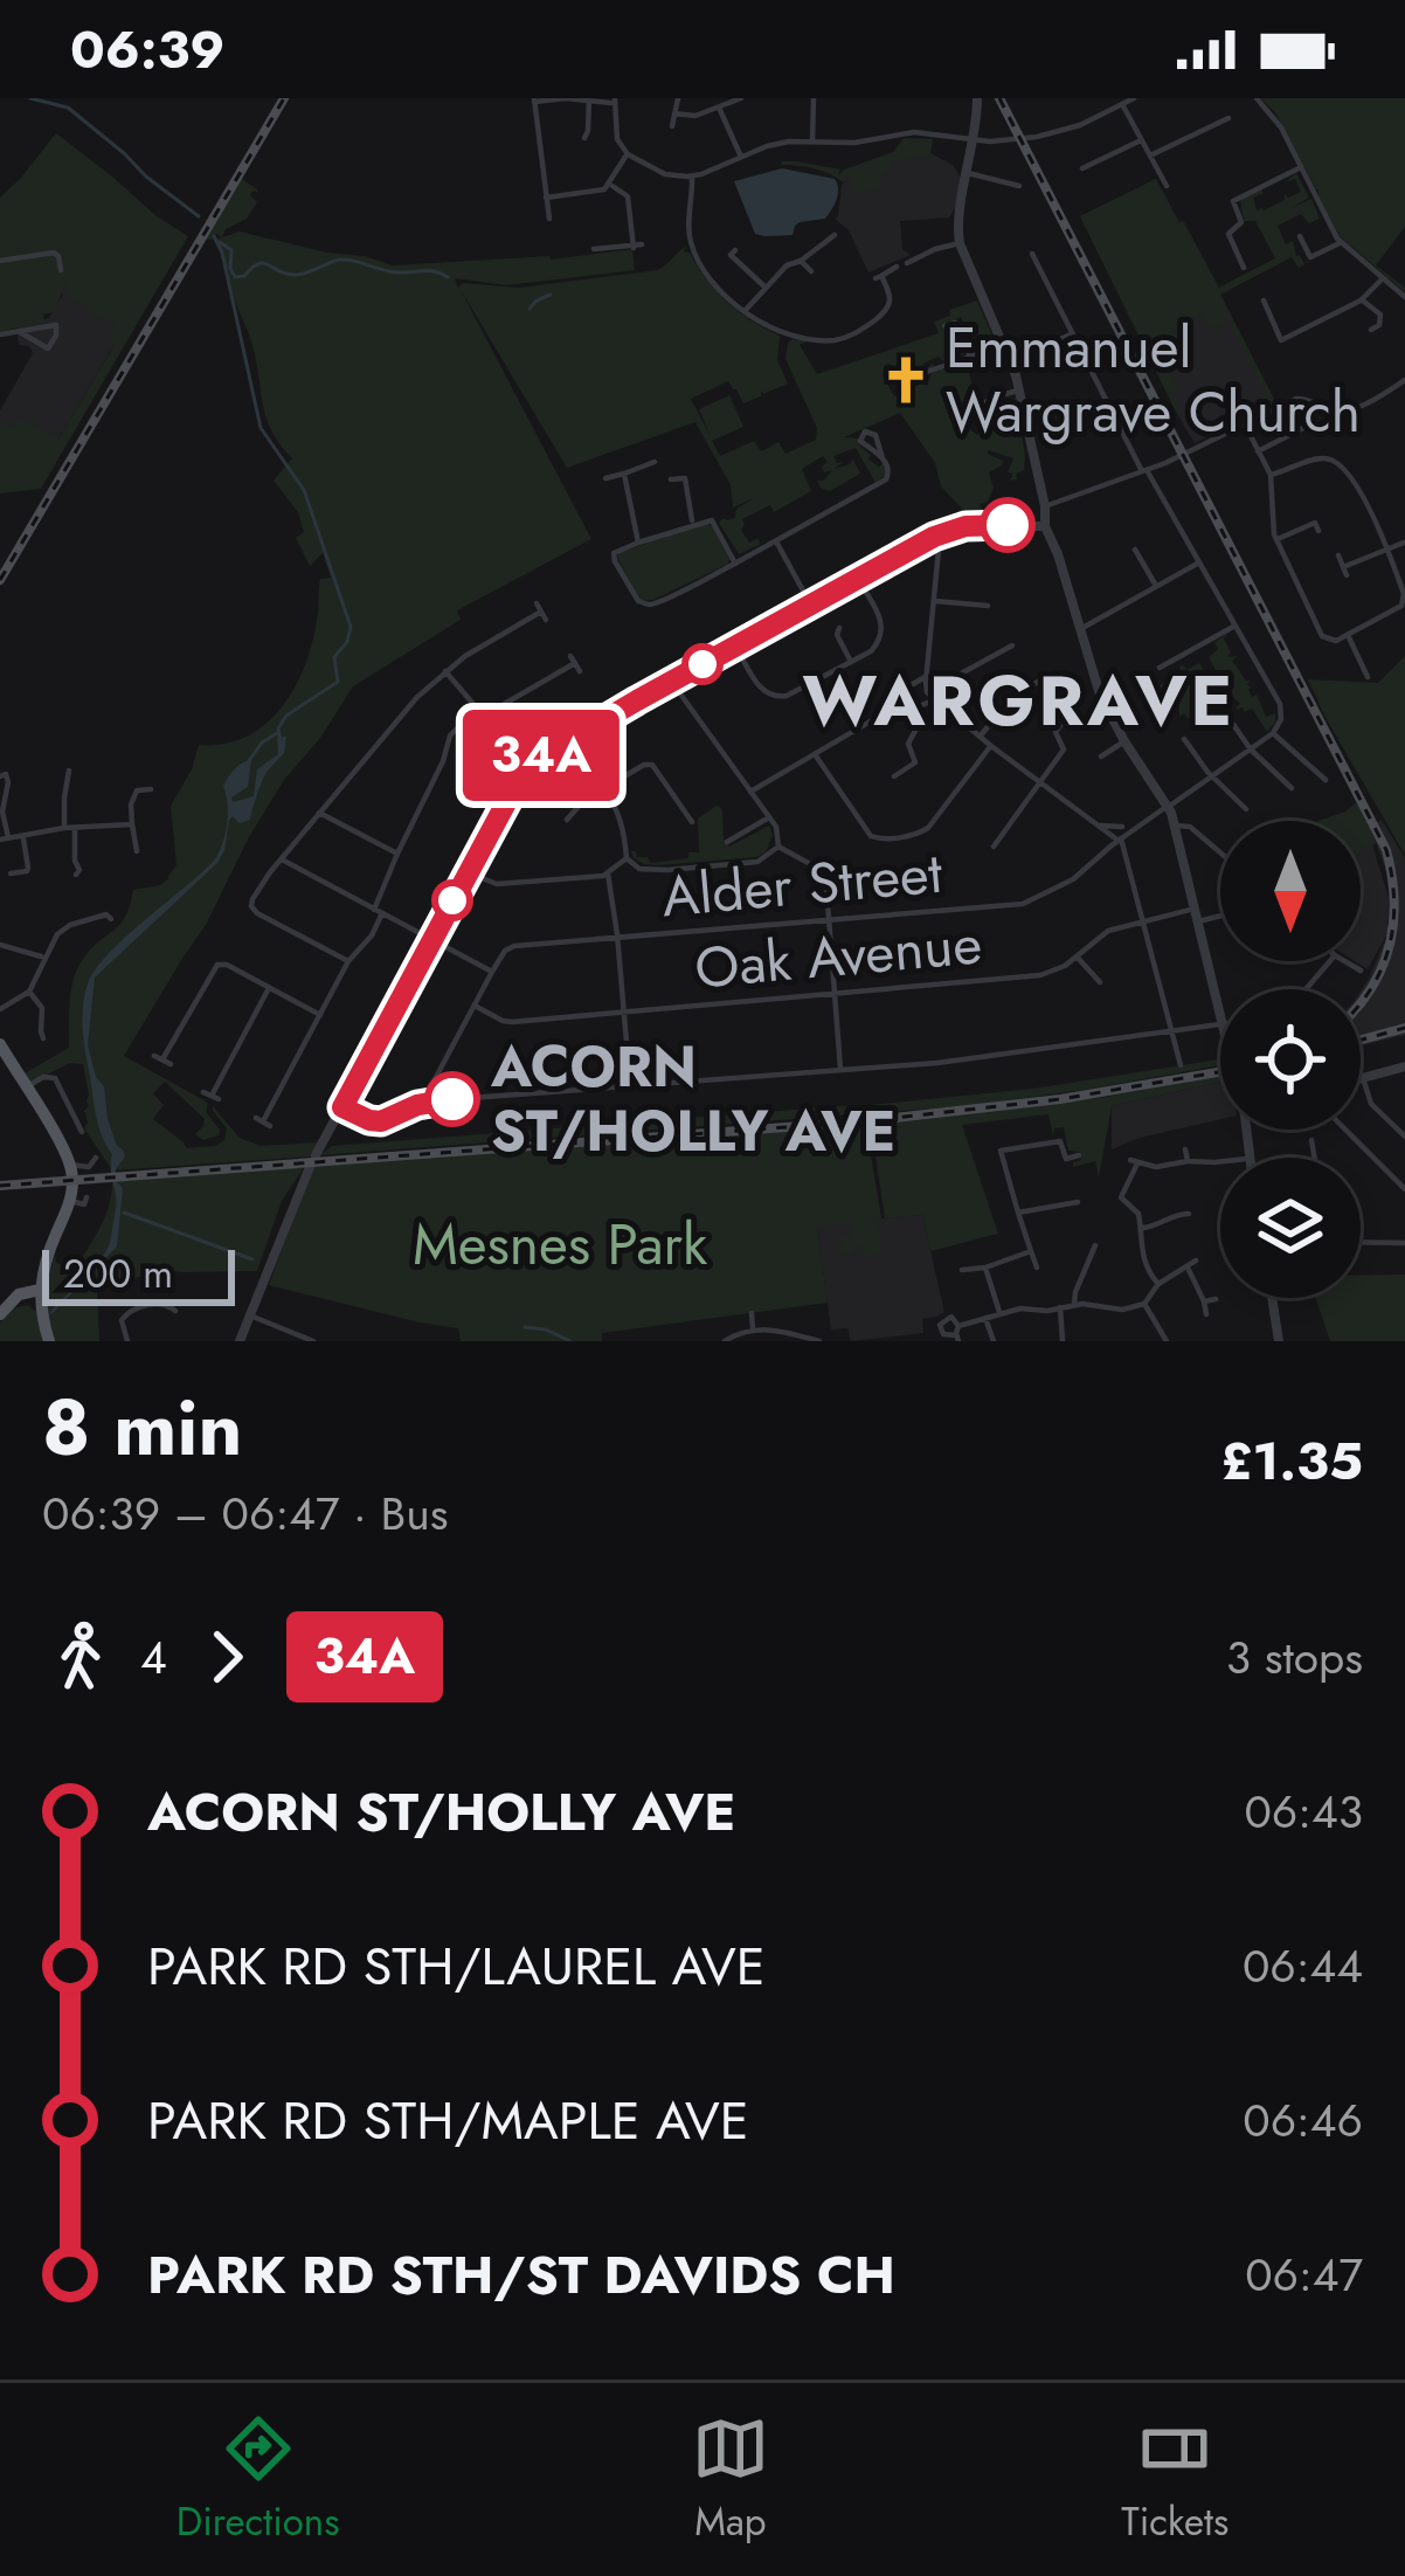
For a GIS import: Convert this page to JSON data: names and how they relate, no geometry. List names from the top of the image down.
{
  "streets": {
    "street": ["Alder Street", "Oak Avenue"]
  },
  "districts": ["WARGRAVE"],
  "parks": ["Mesnes Park"],
  "places": {
    "church": ["Emmanuel Wargrave Church"],
    "other": ["ACORN ST/HOLLY AVE"]
  },
  "lines": ["bus line 34A"],
  "scale_bar": "200 m",
  "north": "bottom",
  "page": {
    "status": "06:39",
    "on_map": "34A",
    "scale": "200 m",
    "heading": ["8 min", "06:39 – 06:47 · Bus", "£1.35"],
    "legs": ["4", "34A", "3 stops"],
    "list": [
      {
        "name": "ACORN ST/HOLLY AVE",
        "value": "06:43"
      },
      {
        "name": "PARK RD STH/LAUREL AVE",
        "value": "06:44"
      },
      {
        "name": "PARK RD STH/MAPLE AVE",
        "value": "06:46"
      },
      {
        "name": "PARK RD STH/ST DAVIDS CH",
        "value": "06:47"
      }
    ],
    "tabs": ["Directions", "Map", "Tickets"]
  }
}
